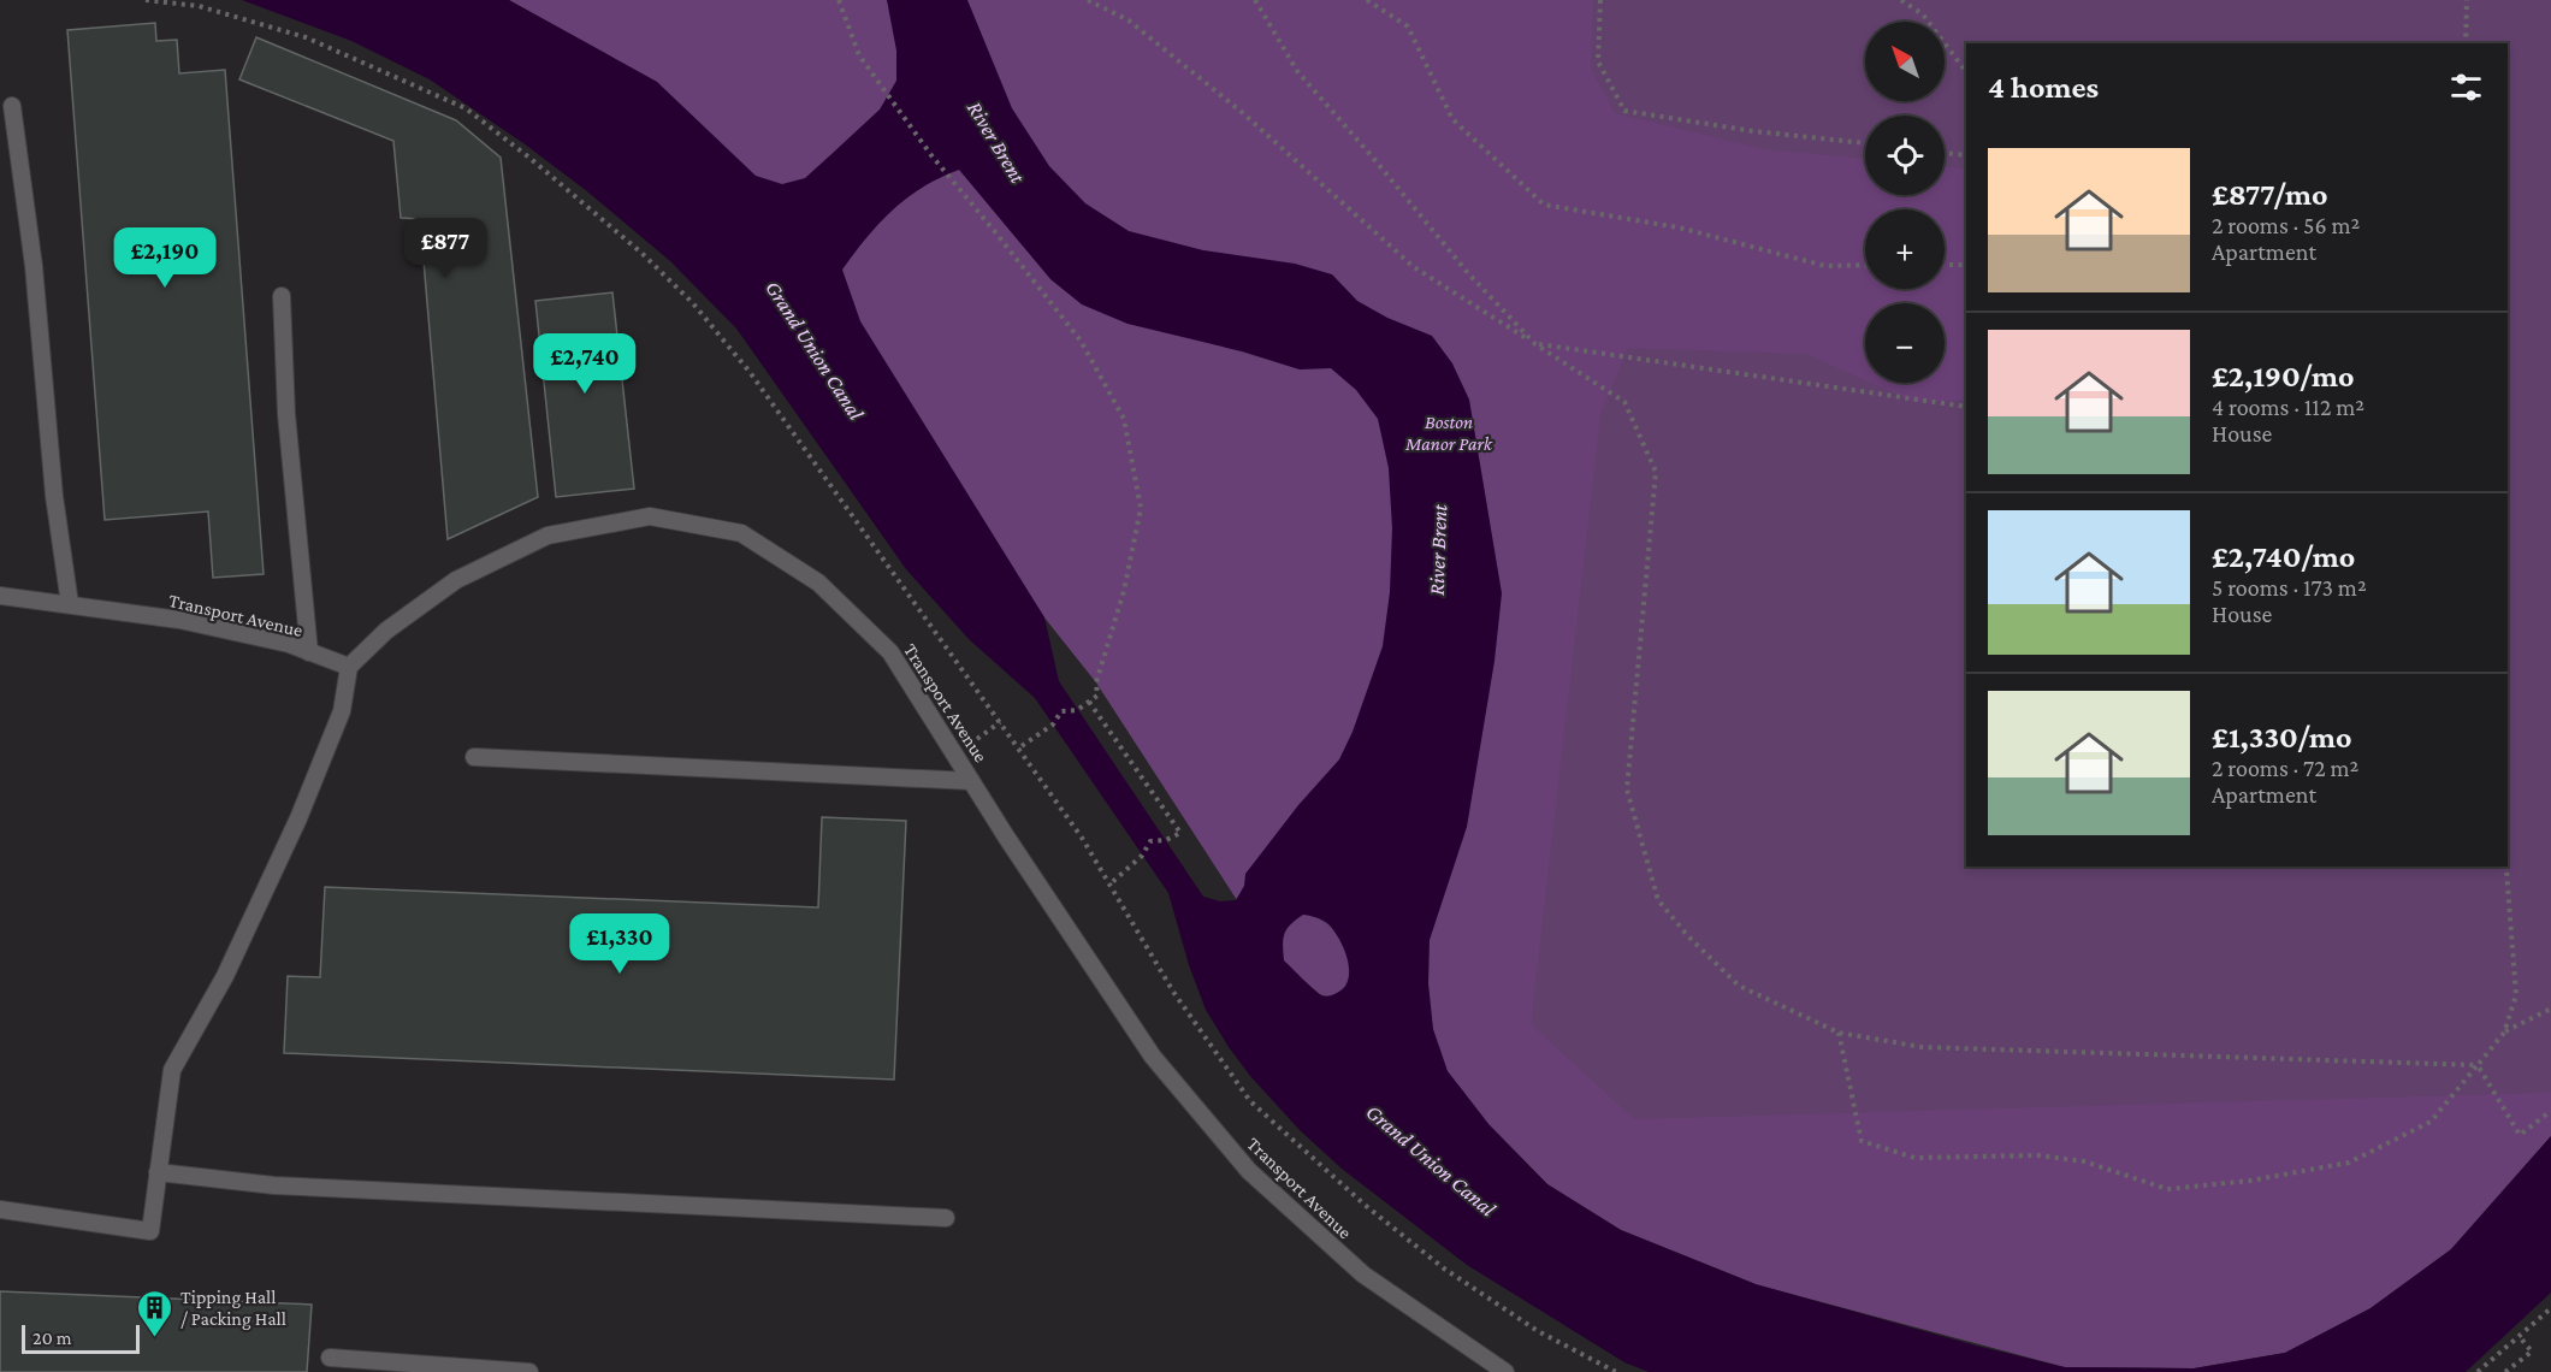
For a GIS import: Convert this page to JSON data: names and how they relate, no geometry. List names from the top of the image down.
{
  "streets": {
    "lane": ["Transport Avenue"]
  },
  "water": ["River Brent", "Grand Union Canal"],
  "parks": ["Boston Manor Park"],
  "places": {
    "building": ["Tipping Hall / Packing Hall"]
  },
  "scale_bar": "20 m",
  "north": "top left",
  "page": {
    "map_buttons": ["+", "−"],
    "heading": "4 homes",
    "list": [
      {
        "name": "£877/mo",
        "note": "2 rooms · 56 m² · Apartment"
      },
      {
        "name": "£2,190/mo",
        "note": "4 rooms · 112 m² · House"
      },
      {
        "name": "£2,740/mo",
        "note": "5 rooms · 173 m² · House"
      },
      {
        "name": "£1,330/mo",
        "note": "2 rooms · 72 m² · Apartment"
      }
    ],
    "price": [
      "£877",
      "£2,190",
      "£2,740",
      "£1,330"
    ],
    "scale": "20 m"
  }
}
